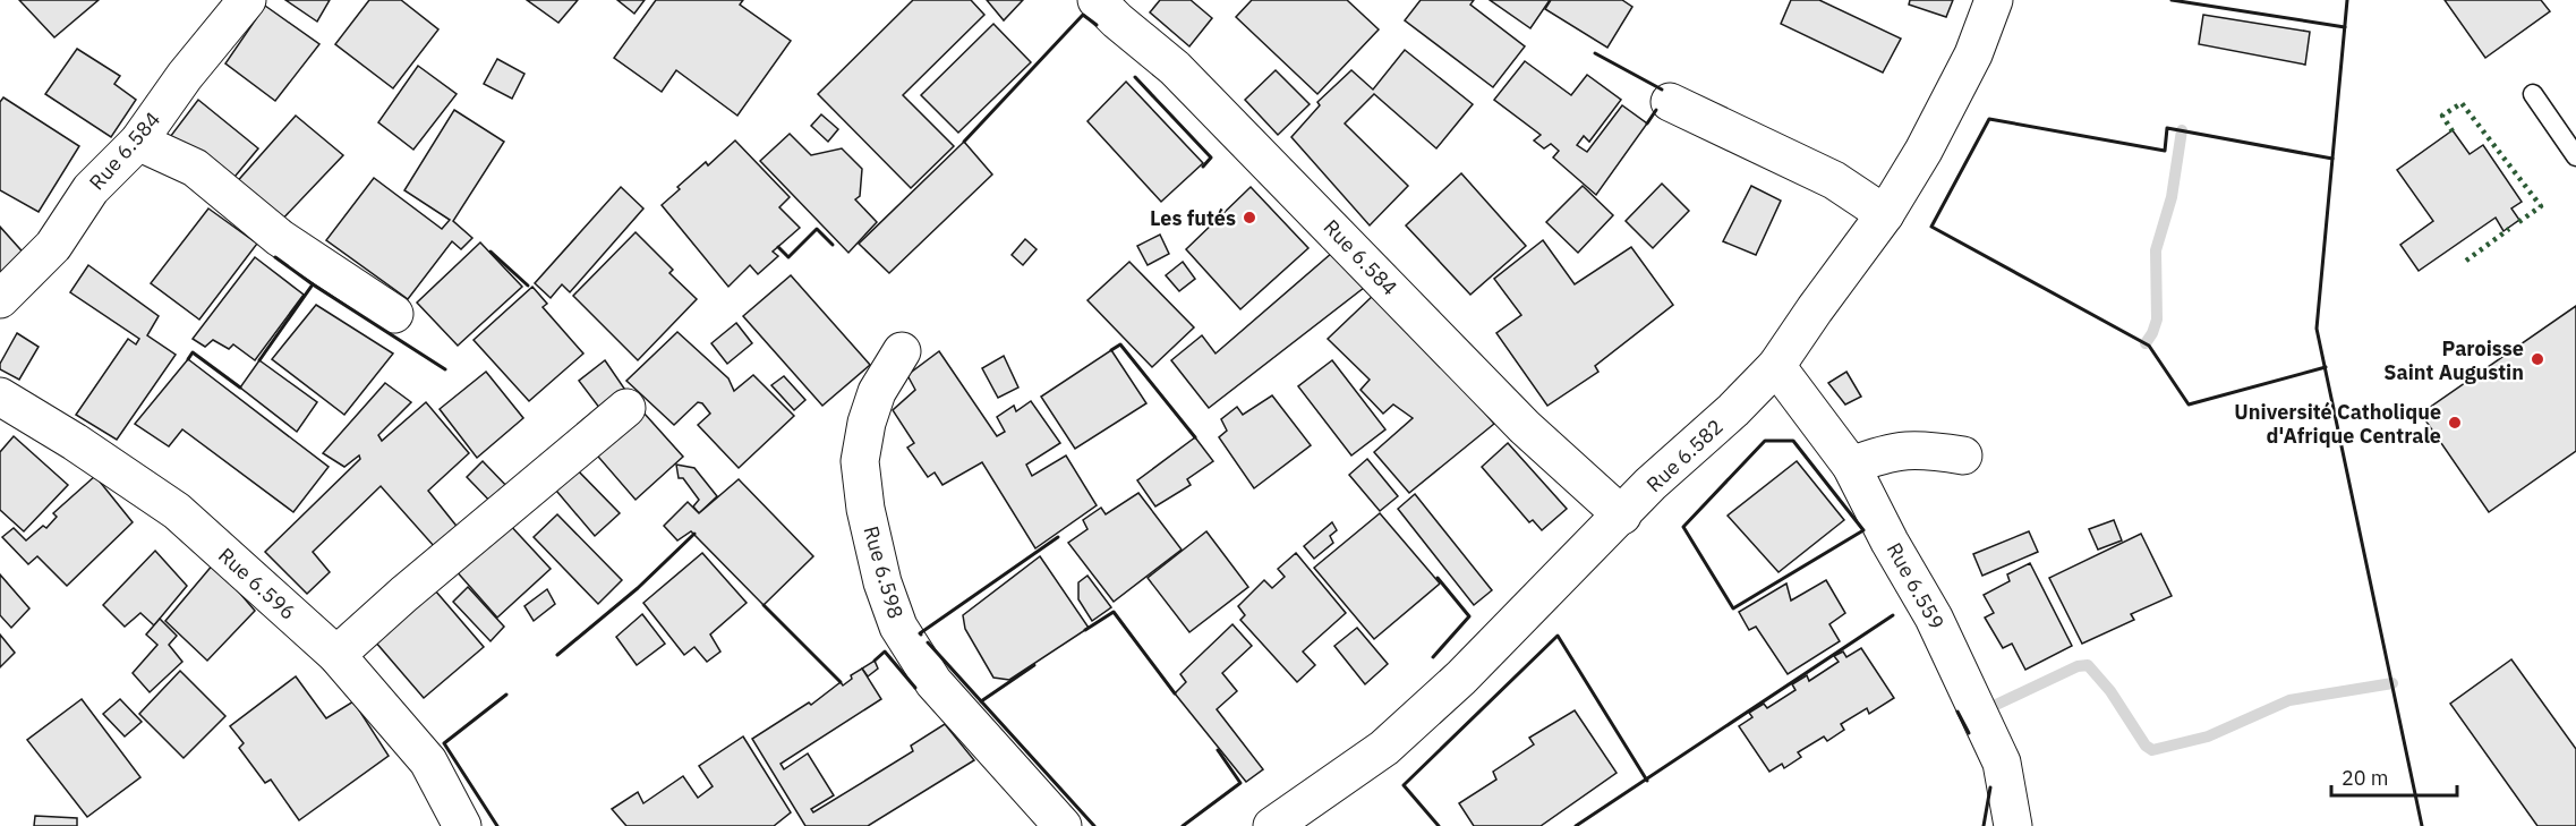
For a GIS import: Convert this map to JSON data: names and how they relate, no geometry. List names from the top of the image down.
{
  "streets": {
    "street": [
      "Rue 6.584",
      "Rue 6.582",
      "Rue 6.598",
      "Rue 6.596",
      "Rue 6.559"
    ]
  },
  "crossings": [
    ["Rue 6.584", "Rue 6.582"],
    ["Rue 6.582", "Rue 6.559"]
  ],
  "places": ["Les futés", "Paroisse Saint Augustin", "Université Catholique d'Afrique Centrale"],
  "scale_bar": "20 m"
}
